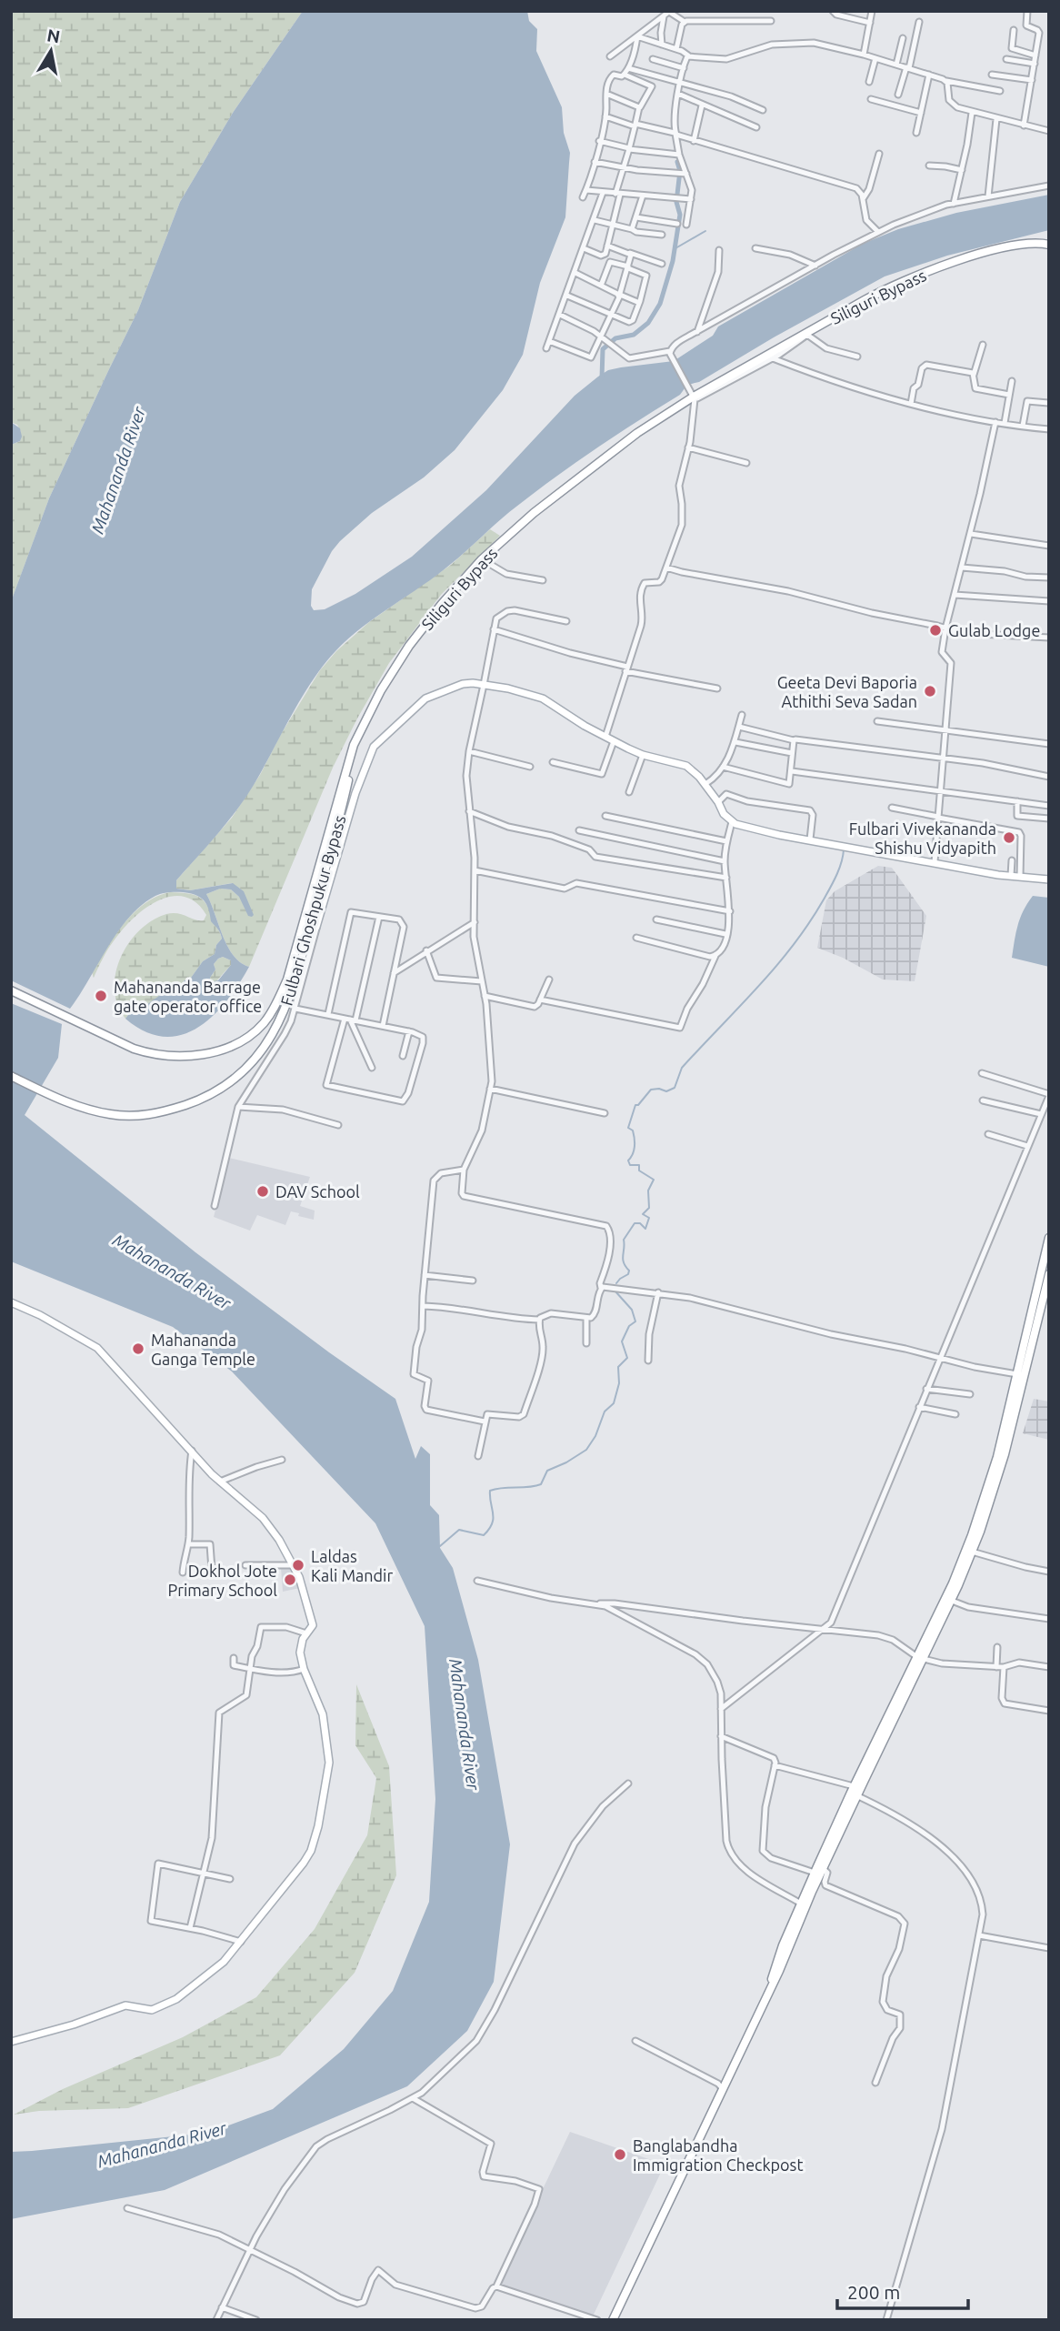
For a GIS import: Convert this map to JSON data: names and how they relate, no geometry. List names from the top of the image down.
{
  "streets": {
    "highway": ["Siliguri Bypass", "Fulbari Ghoshpukur Bypass"]
  },
  "crossings": [
    ["Siliguri Bypass", "Fulbari Ghoshpukur Bypass"]
  ],
  "water": ["Mahananda River"],
  "places": [
    "Gulab Lodge",
    "Geeta Devi Baporia Athithi Seva Sadan",
    "Fulbari Vivekananda Shishu Vidyapith",
    "Mahananda Barrage gate operator office",
    "DAV School",
    "Mahananda Ganga Temple",
    "Laldas Kali Mandir",
    "Dokhol Jote Primary School",
    "Banglabandha Immigration Checkpost"
  ],
  "scale_bar": "200 m",
  "north": "top"
}
